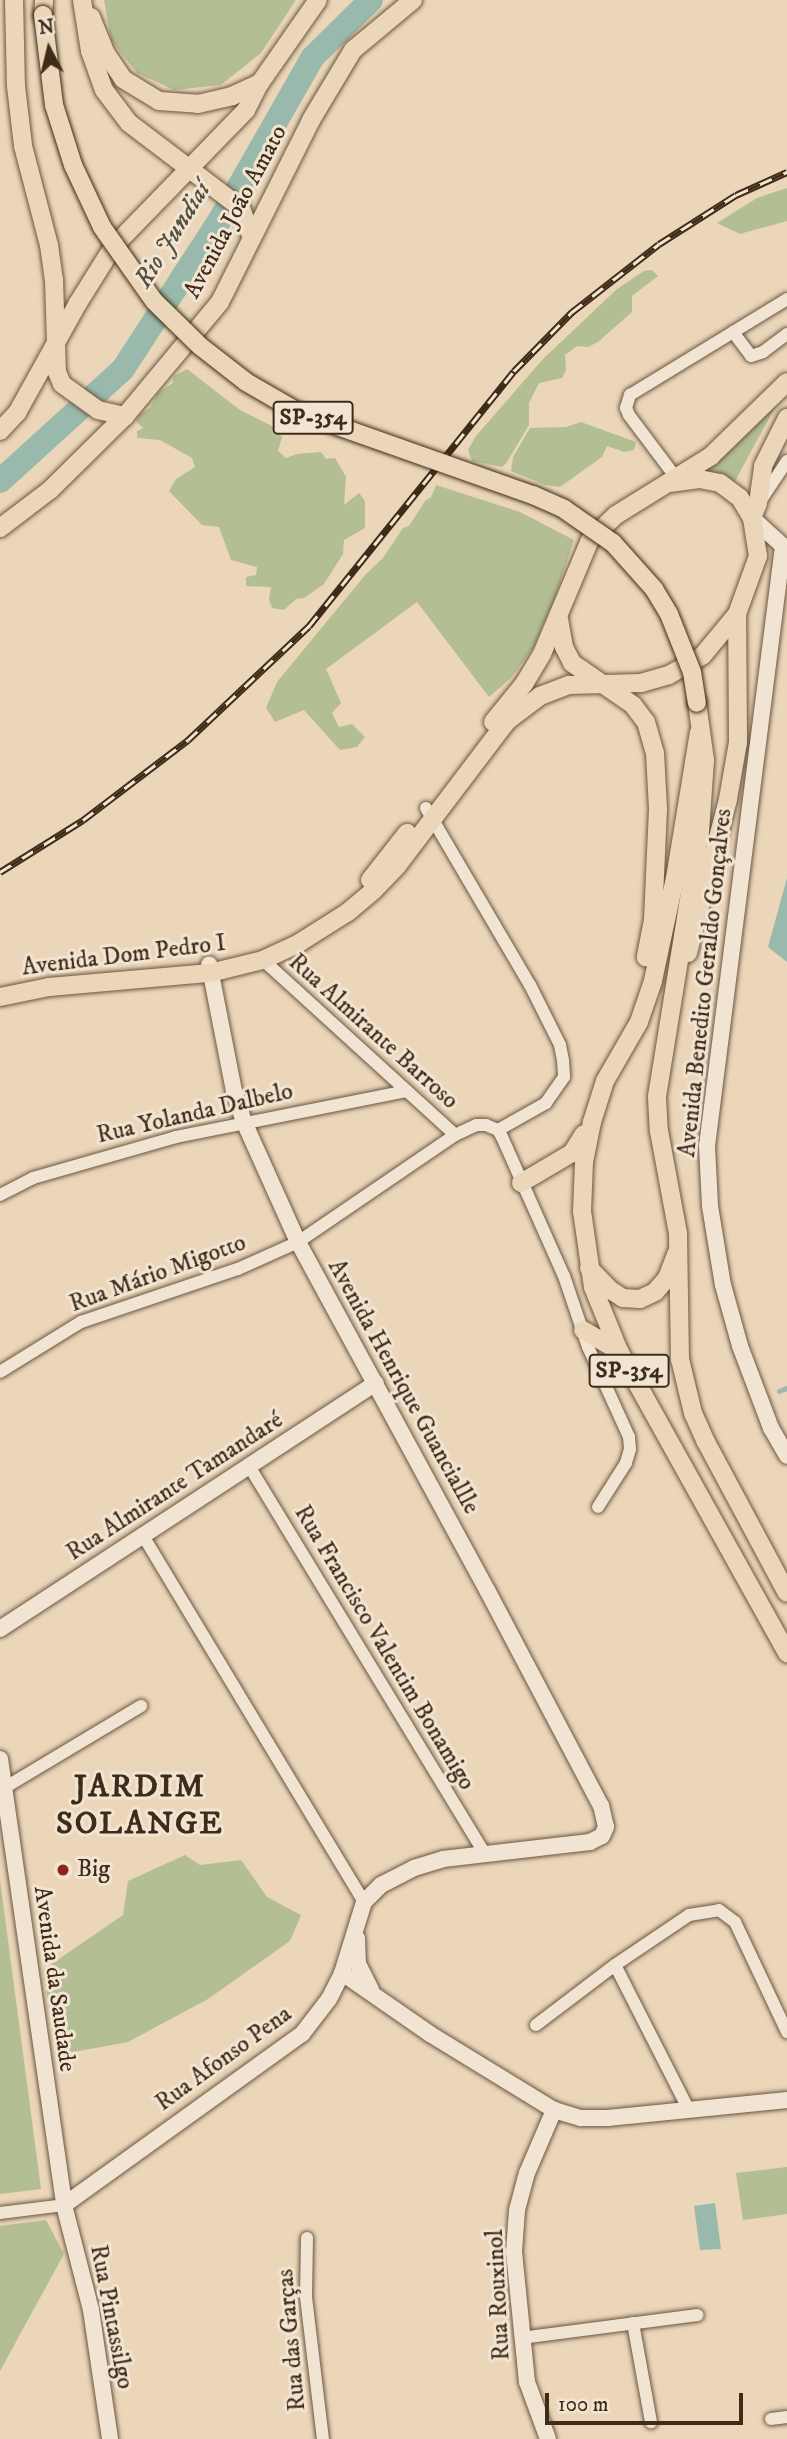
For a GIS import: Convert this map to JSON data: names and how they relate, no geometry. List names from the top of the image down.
{
  "streets": {
    "main road": ["Avenida João Amato", "SP-354", "Avenida Dom Pedro I"],
    "street": [
      "Avenida Benedito Geraldo Gonçalves",
      "Rua Almirante Barroso",
      "Rua Yolanda Dalbelo",
      "Rua Mário Migotto",
      "Avenida Henrique Guanciallle",
      "Rua Almirante Tamandaré",
      "Rua Francisco Valentim Bonamigo",
      "Avenida da Saudade",
      "Rua Afonso Pena",
      "Rua Rouxinol",
      "Rua Pintassilgo",
      "Rua das Garças"
    ]
  },
  "crossings": [
    ["Avenida Dom Pedro I", "Rua Almirante Barroso"],
    ["Avenida Dom Pedro I", "Avenida Henrique Guanciallle"],
    ["Rua Almirante Barroso", "Rua Yolanda Dalbelo"],
    ["Rua Almirante Barroso", "Rua Mário Migotto"],
    ["Rua Yolanda Dalbelo", "Avenida Henrique Guanciallle"],
    ["Rua Mário Migotto", "Avenida Henrique Guanciallle"],
    ["Avenida Henrique Guanciallle", "Rua Almirante Tamandaré"],
    ["Avenida Henrique Guanciallle", "Rua Francisco Valentim Bonamigo"],
    ["Rua Almirante Tamandaré", "Rua Francisco Valentim Bonamigo"],
    ["Avenida da Saudade", "Rua Afonso Pena"],
    ["Avenida da Saudade", "Rua Pintassilgo"],
    ["Rua Afonso Pena", "Rua Pintassilgo"]
  ],
  "districts": ["JARDIM SOLANGE"],
  "water": ["Rio Jundiaí"],
  "places": ["Big"],
  "scale_bar": "100 m",
  "north": "top"
}
